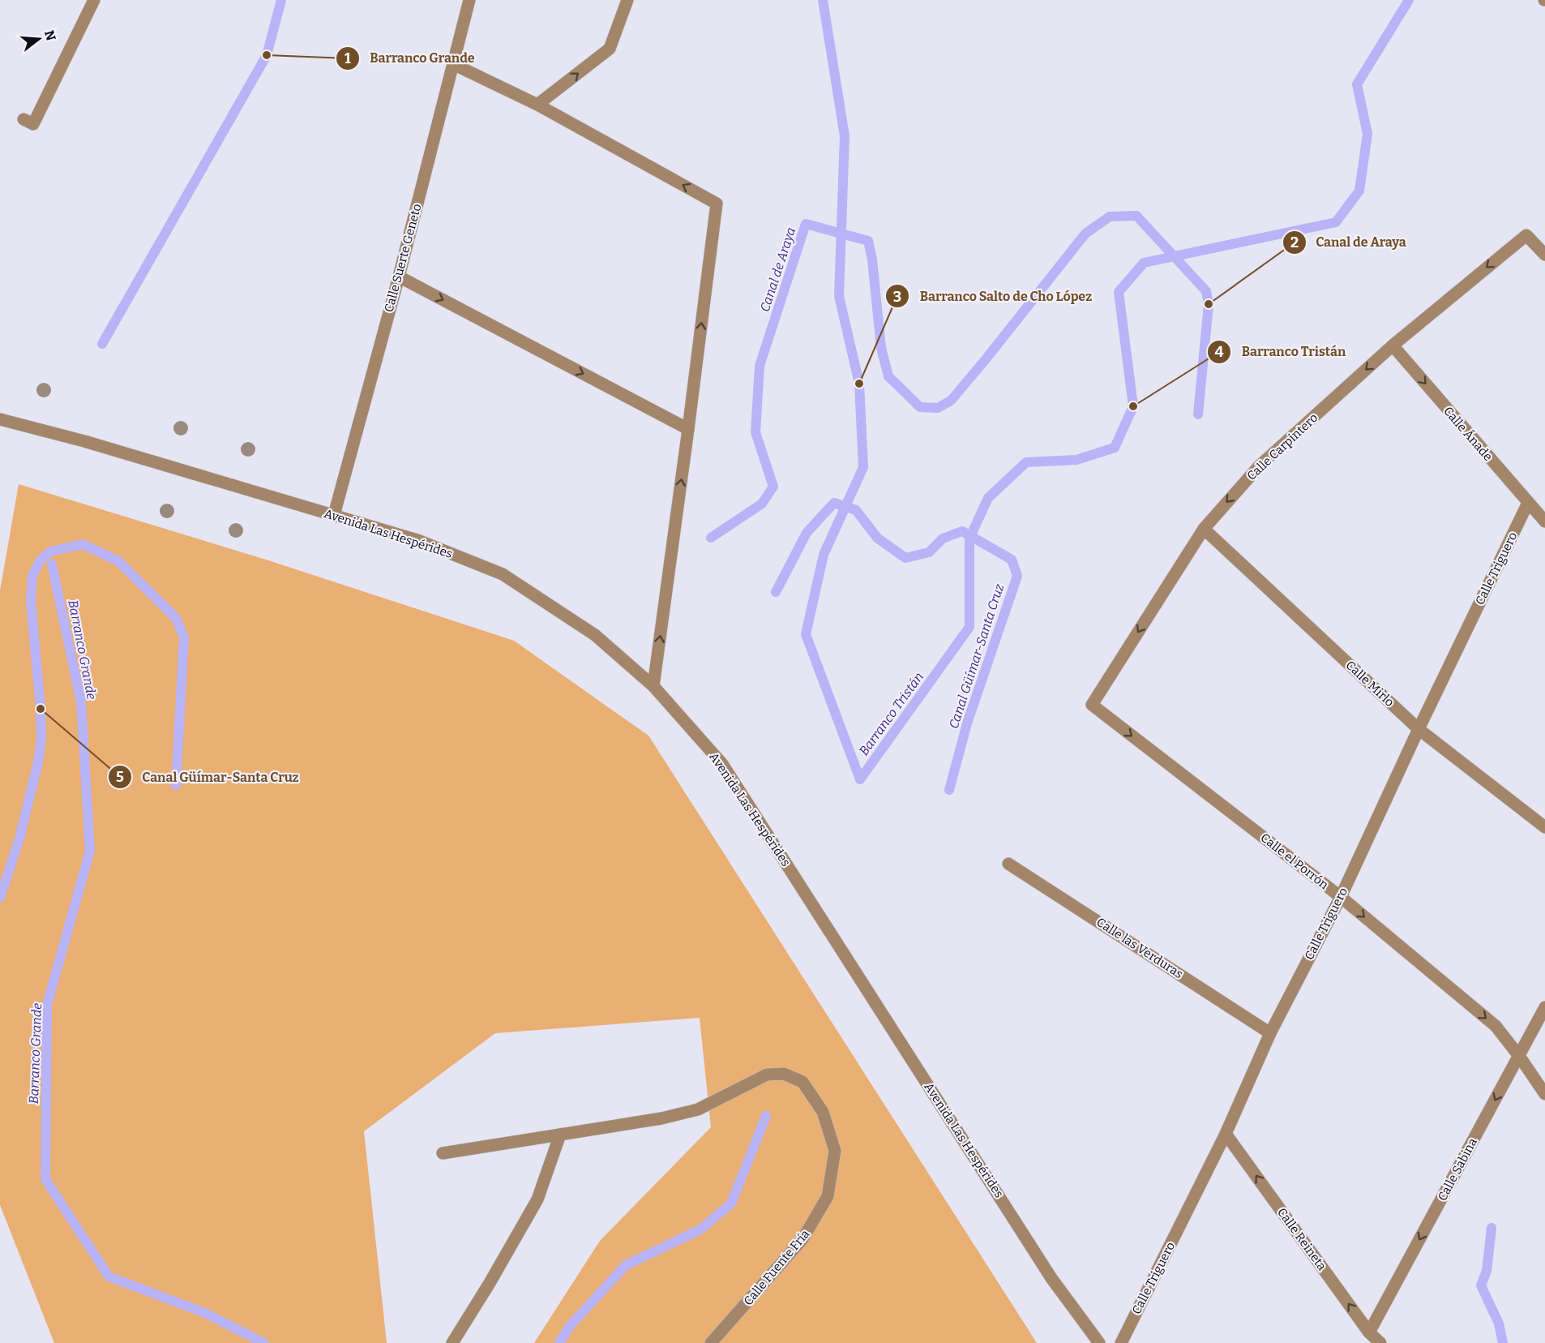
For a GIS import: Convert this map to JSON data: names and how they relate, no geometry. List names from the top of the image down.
{
  "streets": {
    "street": [
      "Calle Suerte Geneto",
      "Calle Ánade",
      "Calle Carpintero",
      "Avenida Las Hespérides",
      "Calle Triguero",
      "Calle Mirlo",
      "Calle el Porrón",
      "Calle las Verduras",
      "Calle Sabina",
      "Calle Reineta",
      "Calle Fuente Fría"
    ]
  },
  "crossings": [
    ["Calle Suerte Geneto", "Avenida Las Hespérides"],
    ["Calle Ánade", "Calle Carpintero"],
    ["Calle Ánade", "Calle Triguero"],
    ["Calle Carpintero", "Calle Mirlo"],
    ["Calle Carpintero", "Calle el Porrón"],
    ["Calle Triguero", "Calle Mirlo"],
    ["Calle Triguero", "Calle el Porrón"],
    ["Calle Triguero", "Calle las Verduras"],
    ["Calle Triguero", "Calle Reineta"],
    ["Calle el Porrón", "Calle Sabina"],
    ["Calle Sabina", "Calle Reineta"]
  ],
  "one_way": [
    "Calle Ánade",
    "Calle Carpintero",
    "Calle el Porrón",
    "Calle Sabina",
    "Calle Reineta"
  ],
  "water": [
    "Canal de Araya",
    "Barranco Grande",
    "Canal Güímar-Santa Cruz",
    "Barranco Tristán"
  ],
  "places": [
    "Barranco Grande",
    "Canal de Araya",
    "Barranco Salto de Cho López",
    "Barranco Tristán",
    "Canal Güímar-Santa Cruz"
  ],
  "north": "right"
}
